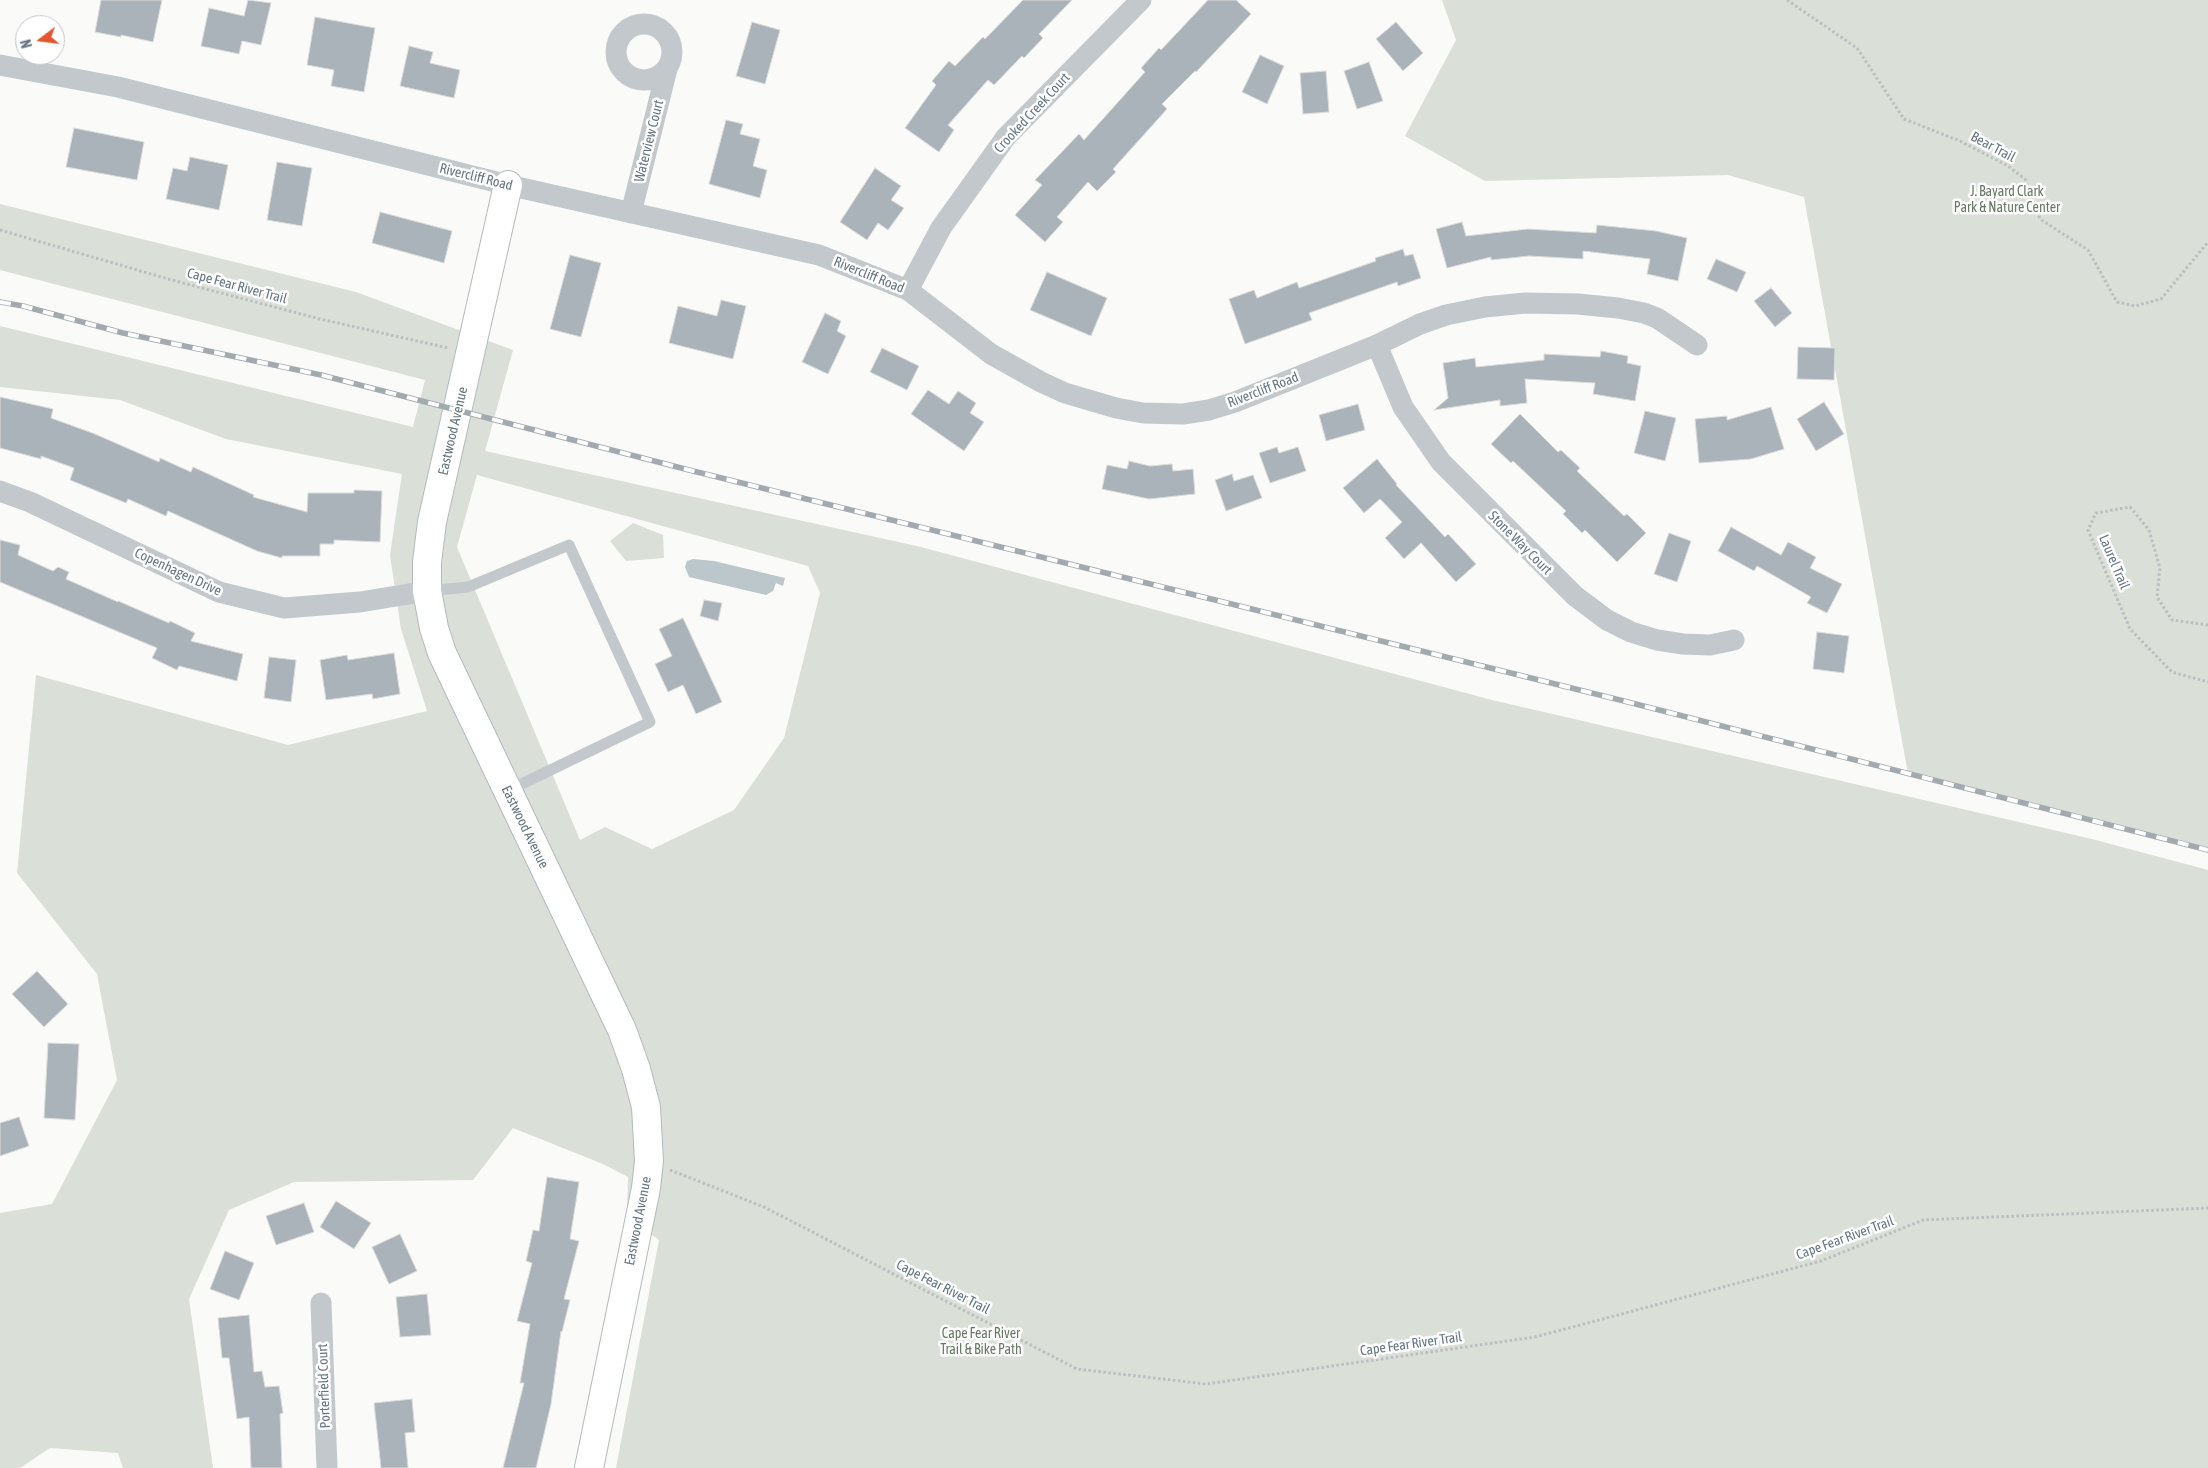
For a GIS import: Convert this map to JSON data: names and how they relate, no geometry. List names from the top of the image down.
{
  "streets": {
    "street": [
      "Crooked Creek Court",
      "Waterview Court",
      "Rivercliff Road",
      "Eastwood Avenue",
      "Stone Way Court",
      "Copenhagen Drive",
      "Porterfield Court"
    ],
    "path": ["Bear Trail", "Cape Fear River Trail", "Laurel Trail"]
  },
  "crossings": [
    ["Crooked Creek Court", "Rivercliff Road"],
    ["Waterview Court", "Rivercliff Road"],
    ["Rivercliff Road", "Eastwood Avenue"],
    ["Rivercliff Road", "Stone Way Court"],
    ["Cape Fear River Trail", "Eastwood Avenue"],
    ["Eastwood Avenue", "Copenhagen Drive"]
  ],
  "parks": ["J. Bayard Clark Park & Nature Center", "Cape Fear River Trail & Bike Path"],
  "north": "left"
}
